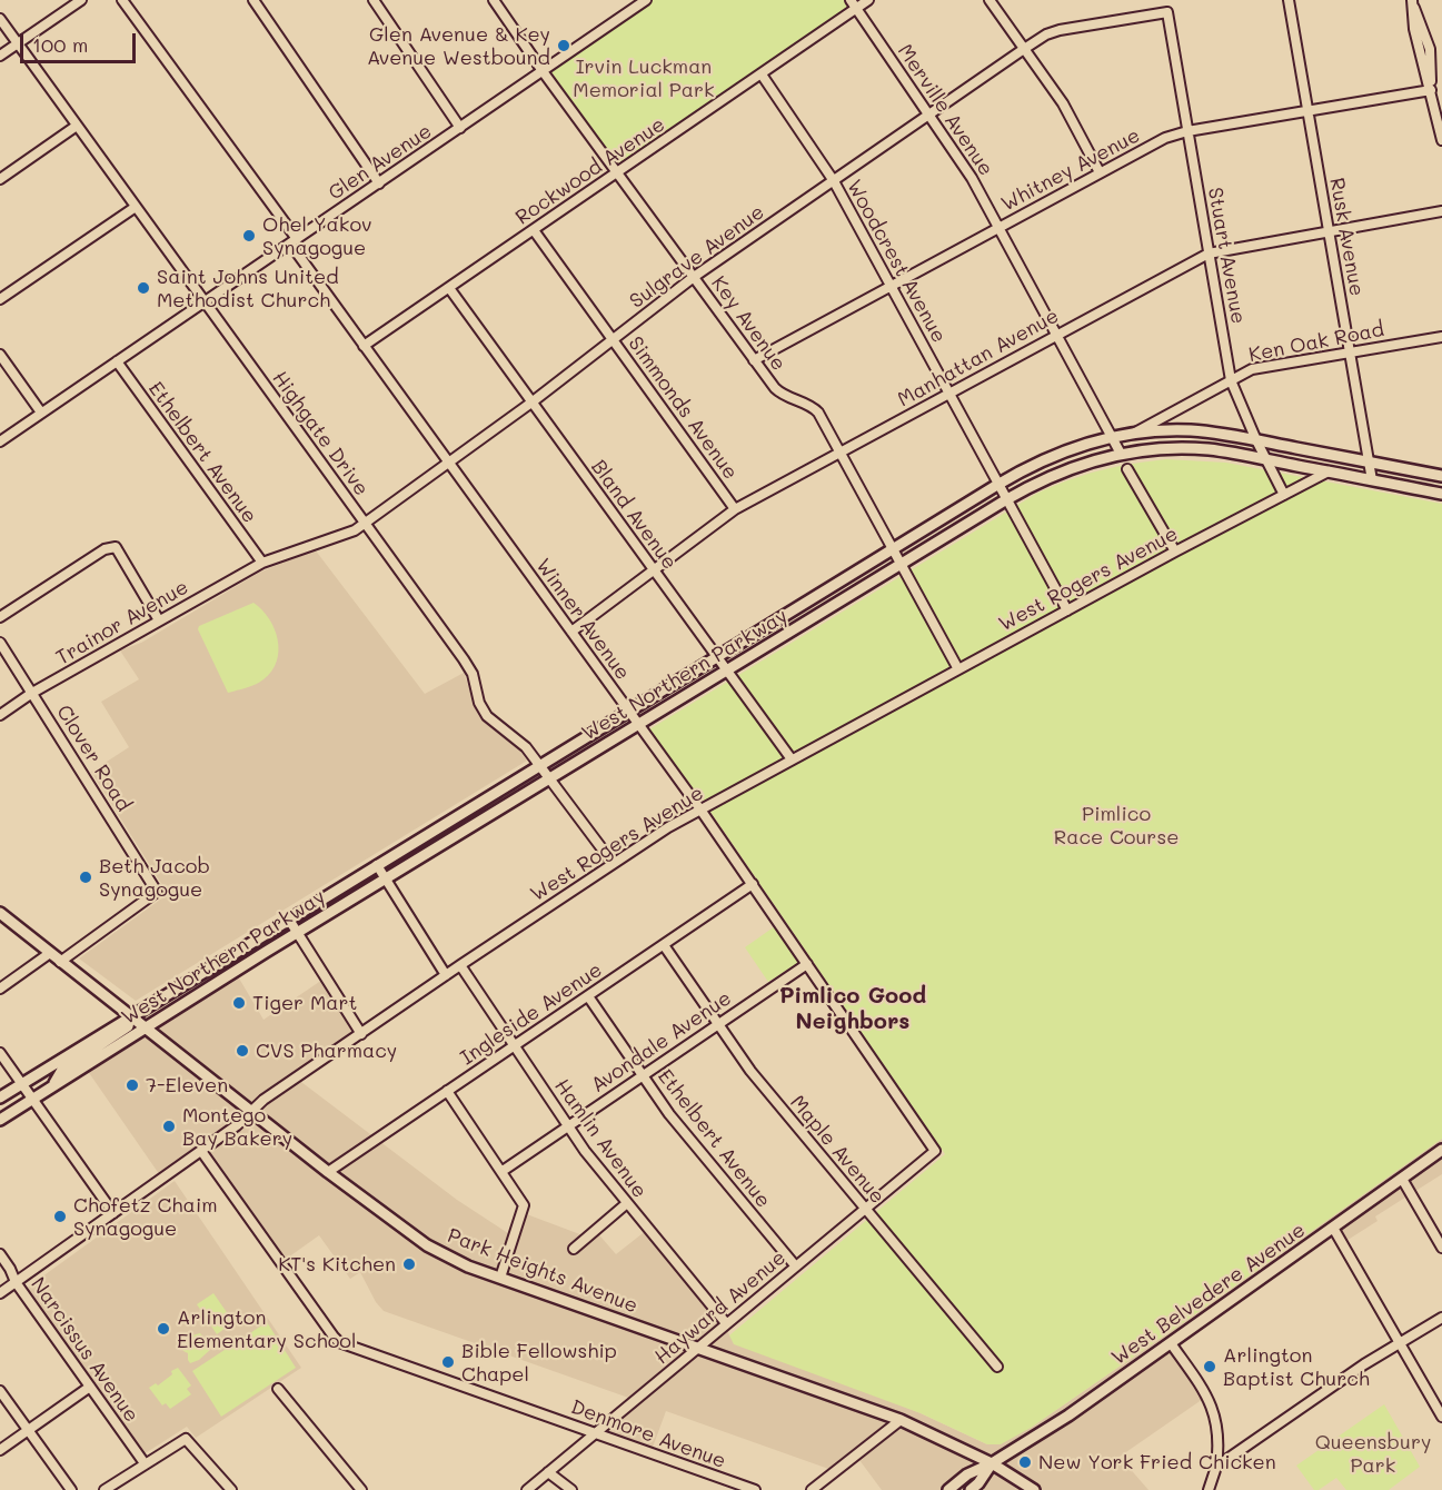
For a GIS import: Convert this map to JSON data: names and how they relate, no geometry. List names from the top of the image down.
{
  "streets": {
    "main road": ["West Northern Parkway", "Park Heights Avenue", "West Belvedere Avenue"],
    "street": [
      "Merville Avenue",
      "Glen Avenue",
      "Whitney Avenue",
      "Rockwood Avenue",
      "Rusk Avenue",
      "Stuart Avenue",
      "Sulgrave Avenue",
      "Woodcrest Avenue",
      "Key Avenue",
      "Ken Oak Road",
      "Manhattan Avenue",
      "Simmonds Avenue",
      "Highgate Drive",
      "Ethelbert Avenue",
      "Bland Avenue",
      "West Rogers Avenue",
      "Winner Avenue",
      "Trainor Avenue",
      "Clover Road",
      "Ingleside Avenue",
      "Avondale Avenue",
      "Hamlin Avenue",
      "Maple Avenue",
      "Hayward Avenue",
      "Narcissus Avenue",
      "Denmore Avenue"
    ]
  },
  "crossings": [
    ["Merville Avenue", "Whitney Avenue"],
    ["Merville Avenue", "Rockwood Avenue"],
    ["Merville Avenue", "Sulgrave Avenue"],
    ["Merville Avenue", "Manhattan Avenue"],
    ["Merville Avenue", "West Northern Parkway"],
    ["Glen Avenue", "Key Avenue"],
    ["Glen Avenue", "Highgate Drive"],
    ["Glen Avenue", "Ethelbert Avenue"],
    ["Glen Avenue", "Winner Avenue"],
    ["Whitney Avenue", "Rusk Avenue"],
    ["Whitney Avenue", "Stuart Avenue"],
    ["Whitney Avenue", "Woodcrest Avenue"],
    ["Whitney Avenue", "Key Avenue"],
    ["Rockwood Avenue", "Woodcrest Avenue"],
    ["Rockwood Avenue", "Key Avenue"],
    ["Rockwood Avenue", "Simmonds Avenue"],
    ["Rockwood Avenue", "Bland Avenue"],
    ["Rockwood Avenue", "Winner Avenue"],
    ["Rusk Avenue", "Ken Oak Road"],
    ["Rusk Avenue", "Manhattan Avenue"],
    ["Rusk Avenue", "West Northern Parkway"],
    ["Stuart Avenue", "Sulgrave Avenue"],
    ["Stuart Avenue", "Ken Oak Road"],
    ["Stuart Avenue", "Manhattan Avenue"],
    ["Stuart Avenue", "West Rogers Avenue"],
    ["Stuart Avenue", "West Northern Parkway"],
    ["Sulgrave Avenue", "Woodcrest Avenue"],
    ["Sulgrave Avenue", "Key Avenue"],
    ["Sulgrave Avenue", "Simmonds Avenue"],
    ["Sulgrave Avenue", "Highgate Drive"],
    ["Sulgrave Avenue", "Ethelbert Avenue"],
    ["Sulgrave Avenue", "Bland Avenue"],
    ["Sulgrave Avenue", "Winner Avenue"],
    ["Sulgrave Avenue", "Trainor Avenue"],
    ["Woodcrest Avenue", "Manhattan Avenue"],
    ["Woodcrest Avenue", "West Rogers Avenue"],
    ["Woodcrest Avenue", "West Northern Parkway"],
    ["Key Avenue", "Manhattan Avenue"],
    ["Key Avenue", "West Rogers Avenue"],
    ["Key Avenue", "West Northern Parkway"],
    ["Ken Oak Road", "West Northern Parkway"],
    ["Manhattan Avenue", "Simmonds Avenue"],
    ["Manhattan Avenue", "Bland Avenue"],
    ["Manhattan Avenue", "Winner Avenue"],
    ["Highgate Drive", "West Rogers Avenue"],
    ["Highgate Drive", "West Northern Parkway"],
    ["Ethelbert Avenue", "Trainor Avenue"],
    ["Ethelbert Avenue", "Ingleside Avenue"],
    ["Ethelbert Avenue", "Avondale Avenue"],
    ["Ethelbert Avenue", "Hayward Avenue"],
    ["Bland Avenue", "West Rogers Avenue"],
    ["Bland Avenue", "West Northern Parkway"],
    ["West Rogers Avenue", "Winner Avenue"],
    ["West Rogers Avenue", "West Northern Parkway"],
    ["West Rogers Avenue", "Hamlin Avenue"],
    ["West Rogers Avenue", "Park Heights Avenue"],
    ["West Rogers Avenue", "Narcissus Avenue"],
    ["West Rogers Avenue", "Denmore Avenue"],
    ["Winner Avenue", "West Northern Parkway"],
    ["Winner Avenue", "Ingleside Avenue"],
    ["Winner Avenue", "Avondale Avenue"],
    ["Winner Avenue", "Hayward Avenue"],
    ["Trainor Avenue", "Clover Road"],
    ["West Northern Parkway", "Park Heights Avenue"],
    ["Clover Road", "Park Heights Avenue"],
    ["Ingleside Avenue", "Hamlin Avenue"],
    ["Ingleside Avenue", "Maple Avenue"],
    ["Ingleside Avenue", "Park Heights Avenue"],
    ["Avondale Avenue", "Hamlin Avenue"],
    ["Avondale Avenue", "Maple Avenue"],
    ["Hamlin Avenue", "Hayward Avenue"],
    ["Maple Avenue", "Hayward Avenue"],
    ["Park Heights Avenue", "West Belvedere Avenue"],
    ["Park Heights Avenue", "Hayward Avenue"],
    ["Hayward Avenue", "Denmore Avenue"]
  ],
  "districts": ["Pimlico Good Neighbors"],
  "parks": ["Irvin Luckman Memorial Park", "Pimlico Race Course", "Queensbury Park"],
  "places": [
    "Glen Avenue & Key Avenue Westbound",
    "Ohel Yakov Synagogue",
    "Saint Johns United Methodist Church",
    "Beth Jacob Synagogue",
    "Tiger Mart",
    "CVS Pharmacy",
    "7-Eleven",
    "Montego Bay Bakery",
    "Chofetz Chaim Synagogue",
    "KT's Kitchen",
    "Arlington Elementary School",
    "Bible Fellowship Chapel",
    "Arlington Baptist Church",
    "New York Fried Chicken"
  ],
  "scale_bar": "100 m"
}
